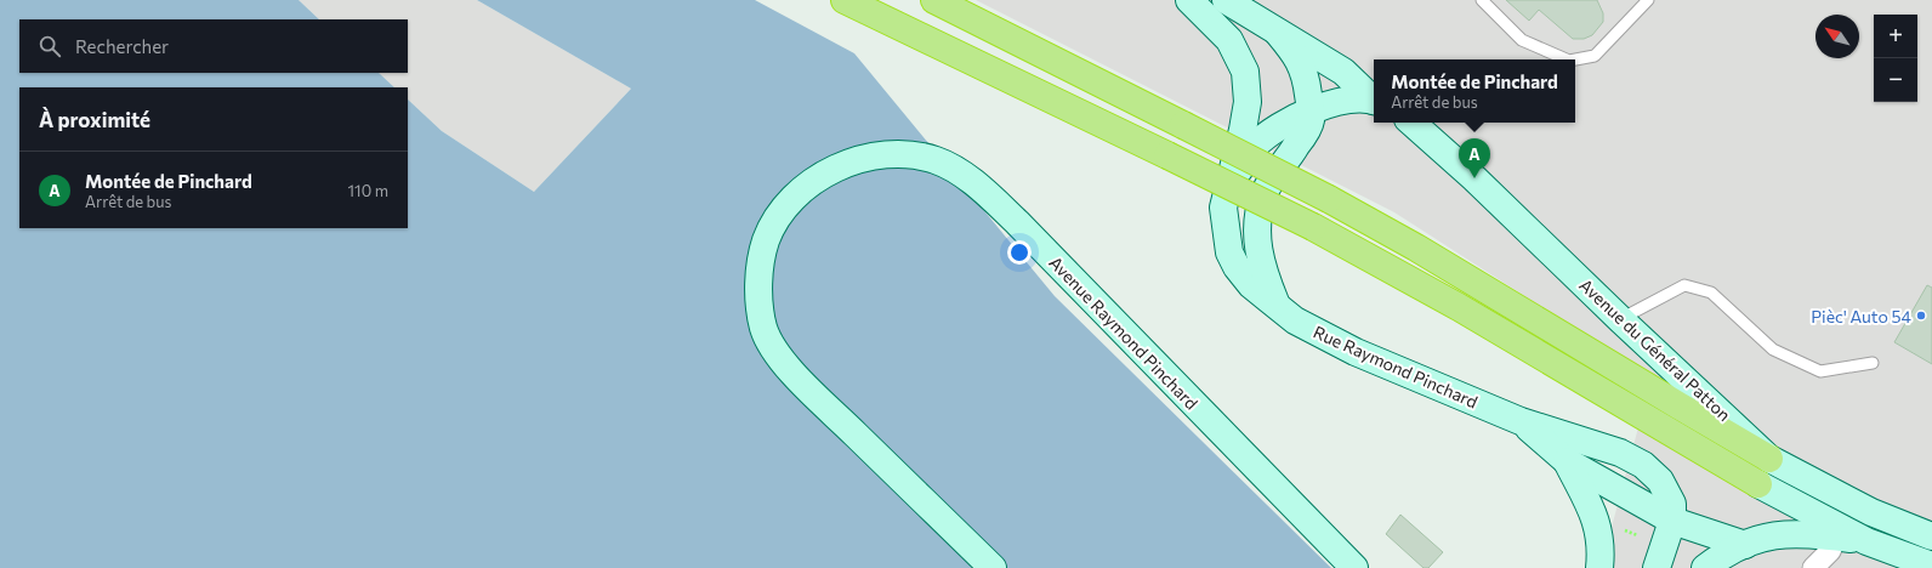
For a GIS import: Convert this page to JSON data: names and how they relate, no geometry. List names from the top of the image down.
{
  "streets": {
    "street": ["Avenue Raymond Pinchard", "Avenue du Général Patton", "Rue Raymond Pinchard"]
  },
  "places": ["Pièc' Auto 54"],
  "north": "top left",
  "page": {
    "map_buttons": ["+", "−"],
    "search": "Rechercher",
    "popup": ["Montée de Pinchard", "Arrêt de bus"],
    "heading": "À proximité",
    "pins": "A",
    "list": [
      {
        "mark": "A",
        "name": "Montée de Pinchard",
        "note": "Arrêt de bus",
        "value": "110 m"
      }
    ]
  }
}
